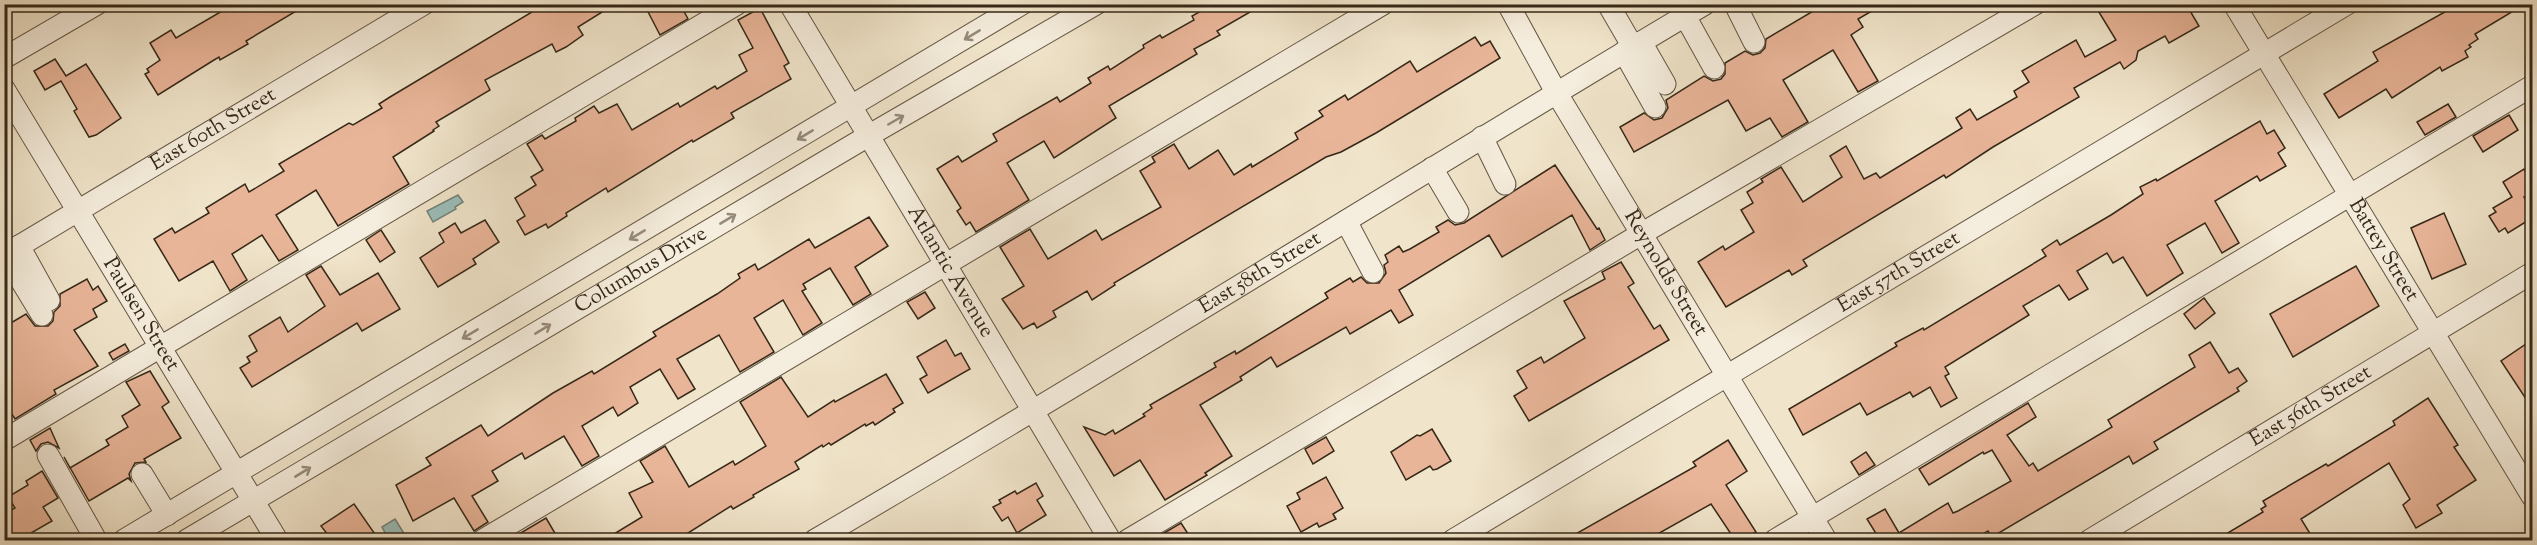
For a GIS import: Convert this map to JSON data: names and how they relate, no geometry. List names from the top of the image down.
{
  "streets": {
    "street": [
      "East 60th Street",
      "Battey Street",
      "Columbus Drive",
      "Atlantic Avenue",
      "East 57th Street",
      "East 58th Street",
      "Reynolds Street",
      "Paulsen Street",
      "East 56th Street"
    ]
  },
  "crossings": [
    ["East 60th Street", "Paulsen Street"],
    ["Battey Street", "East 57th Street"],
    ["Battey Street", "East 56th Street"],
    ["Columbus Drive", "Atlantic Avenue"],
    ["Columbus Drive", "Paulsen Street"],
    ["Atlantic Avenue", "East 58th Street"],
    ["East 57th Street", "Reynolds Street"],
    ["East 58th Street", "Reynolds Street"]
  ]
}
